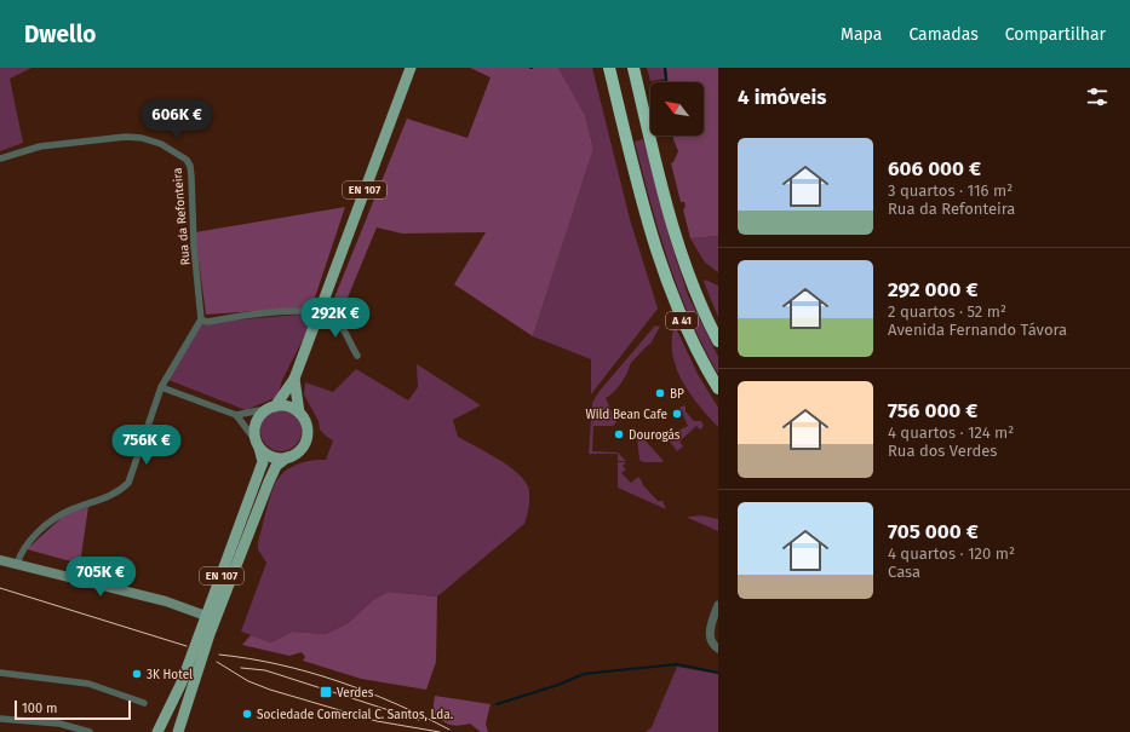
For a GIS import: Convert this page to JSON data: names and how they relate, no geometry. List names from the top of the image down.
{
  "streets": {
    "highway": ["A 41"],
    "main road": ["EN 107"],
    "street": ["Rua da Refonteira"]
  },
  "places": {
    "other": [
      "BP",
      "Wild Bean Cafe",
      "Dourogás",
      "3K Hotel",
      "Sociedade Comercial C. Santos, Lda."
    ],
    "transit": ["Verdes"]
  },
  "scale_bar": "100 m",
  "north": "top left",
  "page": {
    "header": "Dwello",
    "nav": ["Mapa", "Camadas", "Compartilhar"],
    "heading": "4 imóveis",
    "price": [
      "606K €",
      "292K €",
      "756K €",
      "705K €"
    ],
    "list": [
      {
        "name": "606 000 €",
        "note": "3 quartos · 116 m² · Rua da Refonteira"
      },
      {
        "name": "292 000 €",
        "note": "2 quartos · 52 m² · Avenida Fernando Távora"
      },
      {
        "name": "756 000 €",
        "note": "4 quartos · 124 m² · Rua dos Verdes"
      },
      {
        "name": "705 000 €",
        "note": "4 quartos · 120 m² · Casa"
      }
    ],
    "scale": "100 m"
  }
}
